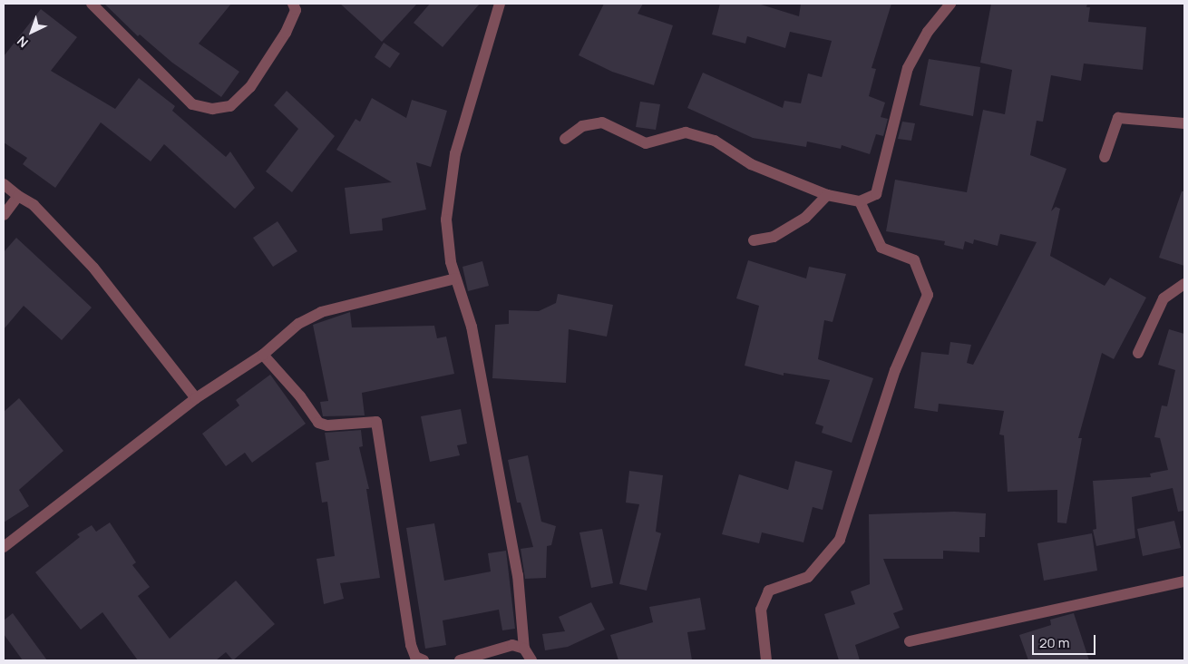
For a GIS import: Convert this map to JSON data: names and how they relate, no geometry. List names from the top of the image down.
{
  "scale_bar": "20 m",
  "north": "bottom left"
}
